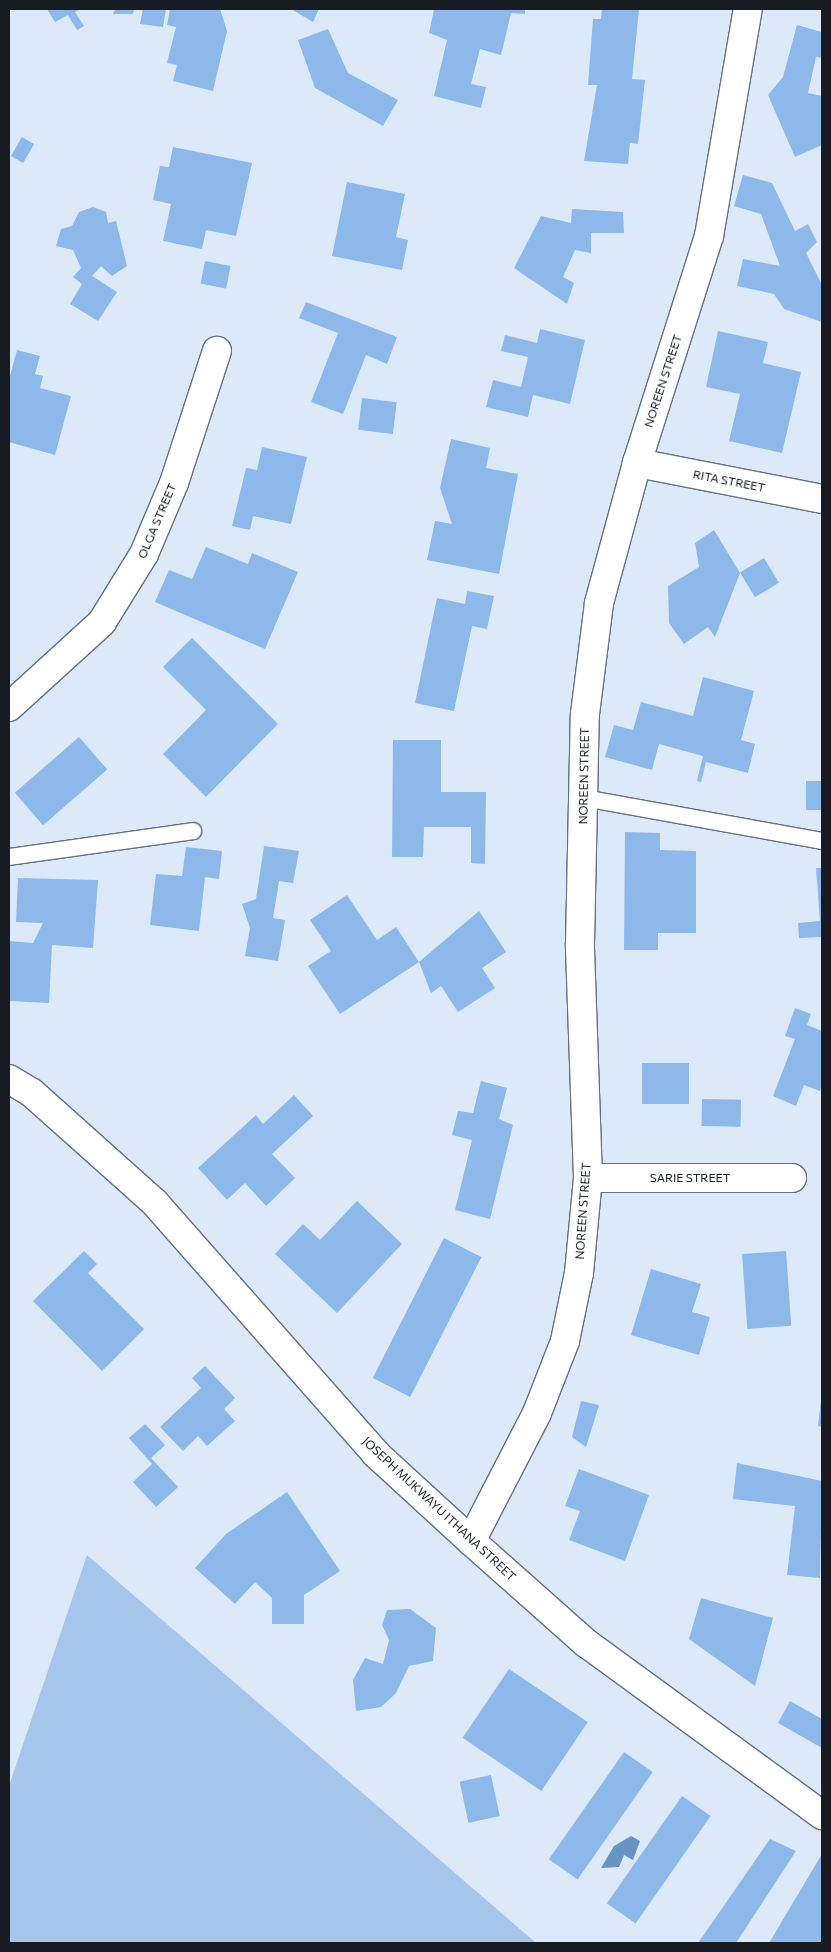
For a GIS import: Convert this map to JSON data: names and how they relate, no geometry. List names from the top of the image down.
{
  "streets": {
    "street": [
      "NOREEN STREET",
      "RITA STREET",
      "OLGA STREET",
      "SARIE STREET",
      "JOSEPH MUKWAYU ITHANA STREET"
    ]
  },
  "crossings": [
    ["NOREEN STREET", "RITA STREET"],
    ["NOREEN STREET", "SARIE STREET"],
    ["NOREEN STREET", "JOSEPH MUKWAYU ITHANA STREET"]
  ]
}
